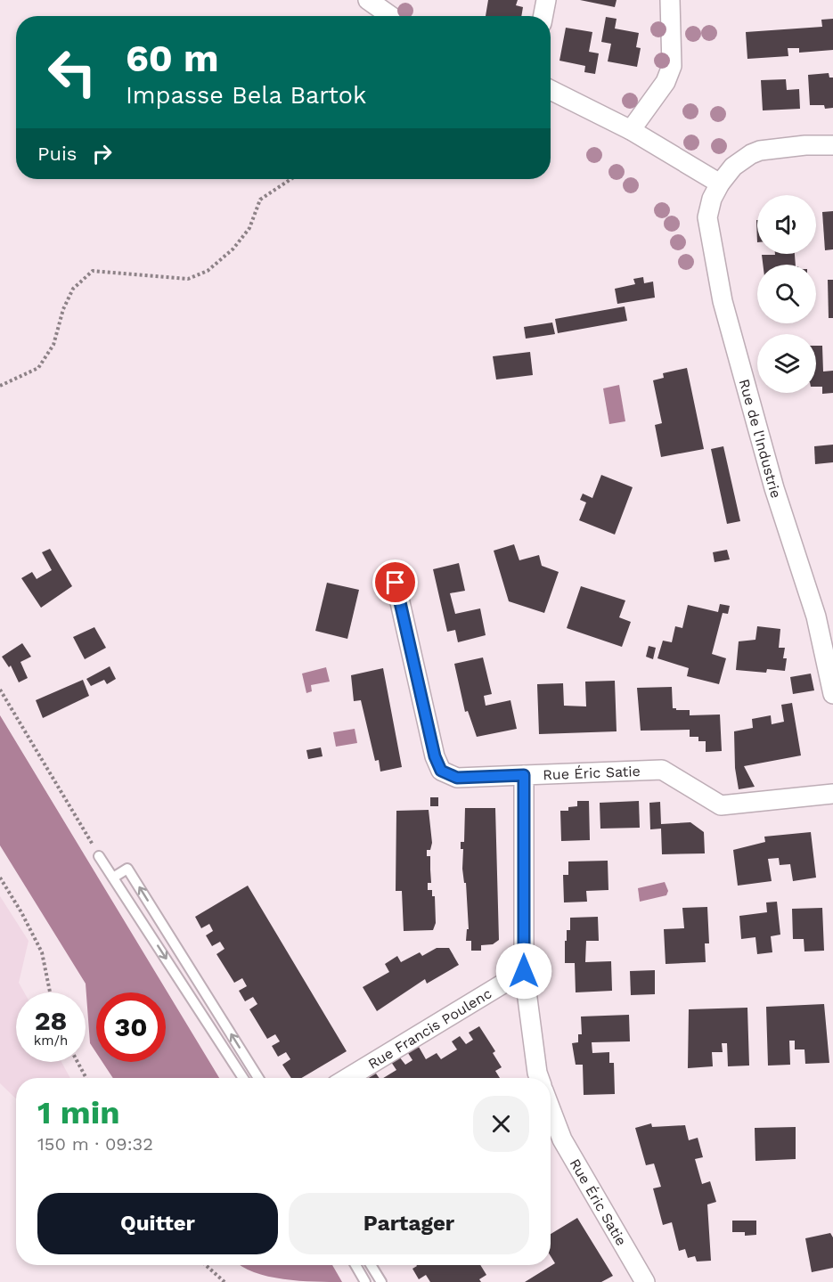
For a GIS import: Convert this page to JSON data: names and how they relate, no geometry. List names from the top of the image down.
{
  "streets": {
    "street": ["Rue de l'Industrie", "Rue Éric Satie", "Rue Francis Poulenc"]
  },
  "crossings": [
    ["Rue Éric Satie", "Rue Francis Poulenc"]
  ],
  "page": {
    "turn": ["60 m", "Impasse Bela Bartok"],
    "then": "Puis",
    "speed": "28 km/h",
    "limit": "30",
    "heading": ["1 min", "150 m · 09:32"],
    "buttons": ["Quitter", "Partager"]
  }
}
